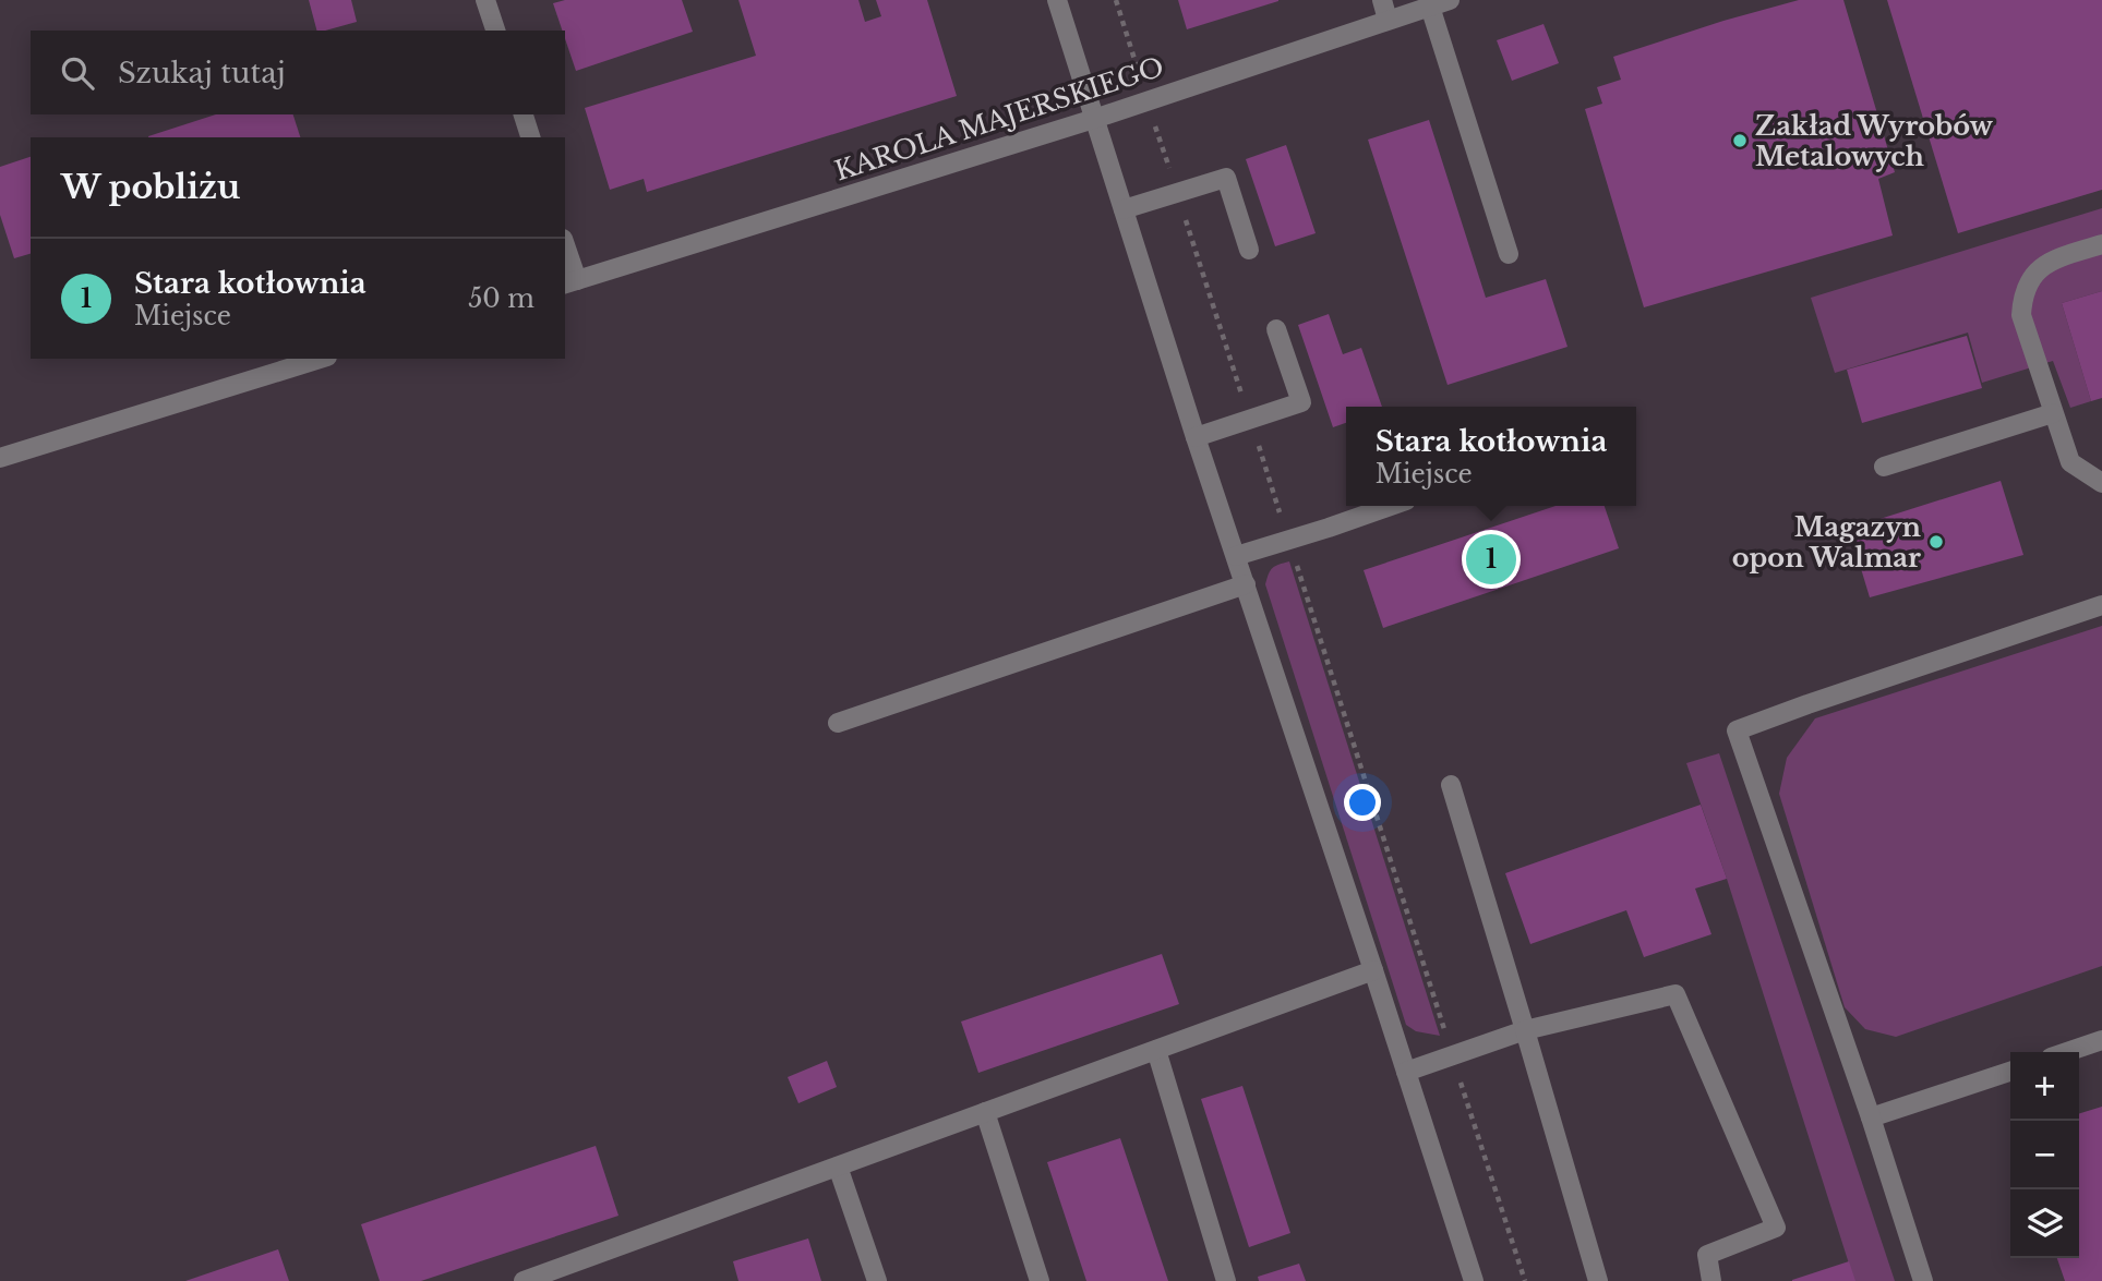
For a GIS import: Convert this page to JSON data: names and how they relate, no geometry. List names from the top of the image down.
{
  "streets": {
    "street": ["KAROLA MAJERSKIEGO"]
  },
  "places": ["Zakład Wyrobów Metalowych", "Magazyn opon Walmar"],
  "page": {
    "search": "Szukaj tutaj",
    "heading": "W pobliżu",
    "list": [
      {
        "mark": "1",
        "name": "Stara kotłownia",
        "note": "Miejsce",
        "value": "50 m"
      }
    ],
    "popup": ["Stara kotłownia", "Miejsce"],
    "pins": "1",
    "map_buttons": ["+", "−"]
  }
}
